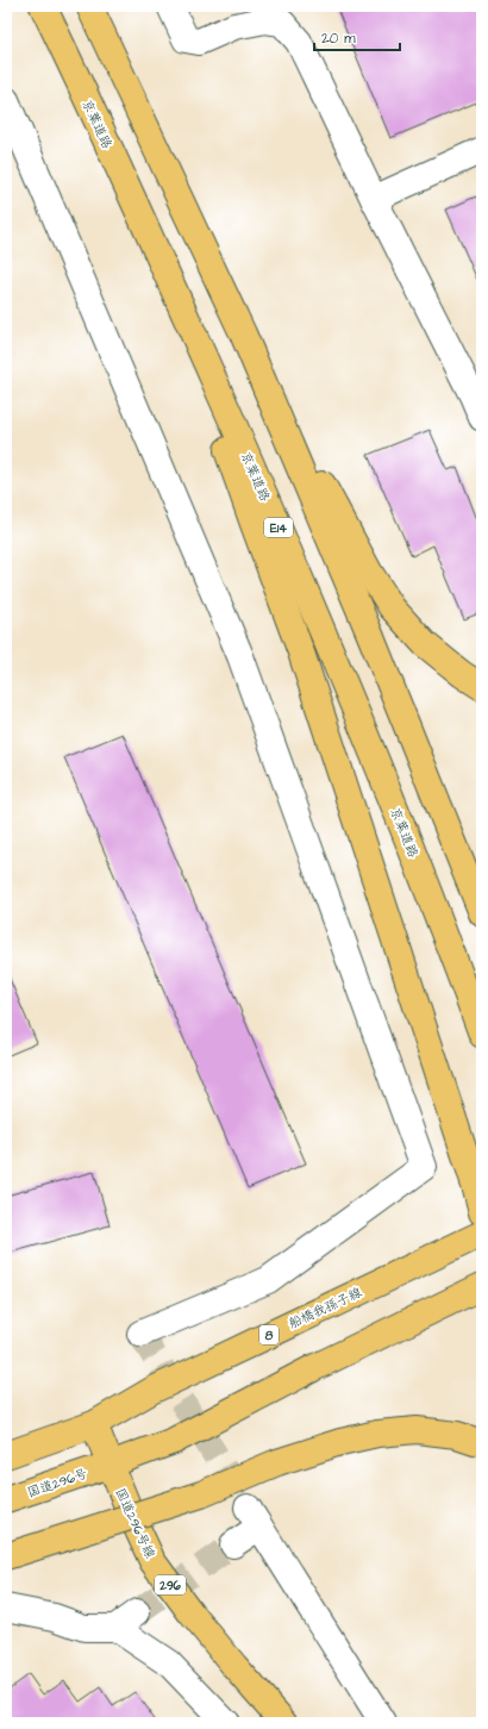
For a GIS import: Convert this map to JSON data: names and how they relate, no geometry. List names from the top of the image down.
{
  "streets": {
    "main road": [
      "京葉道路",
      "E14",
      "船橋我孫子線",
      "8",
      "国道296号",
      "国道296号線",
      "296"
    ]
  },
  "crossings": [
    ["船橋我孫子線", "国道296号線"],
    ["国道296号", "国道296号線"]
  ],
  "scale_bar": "20 m"
}
